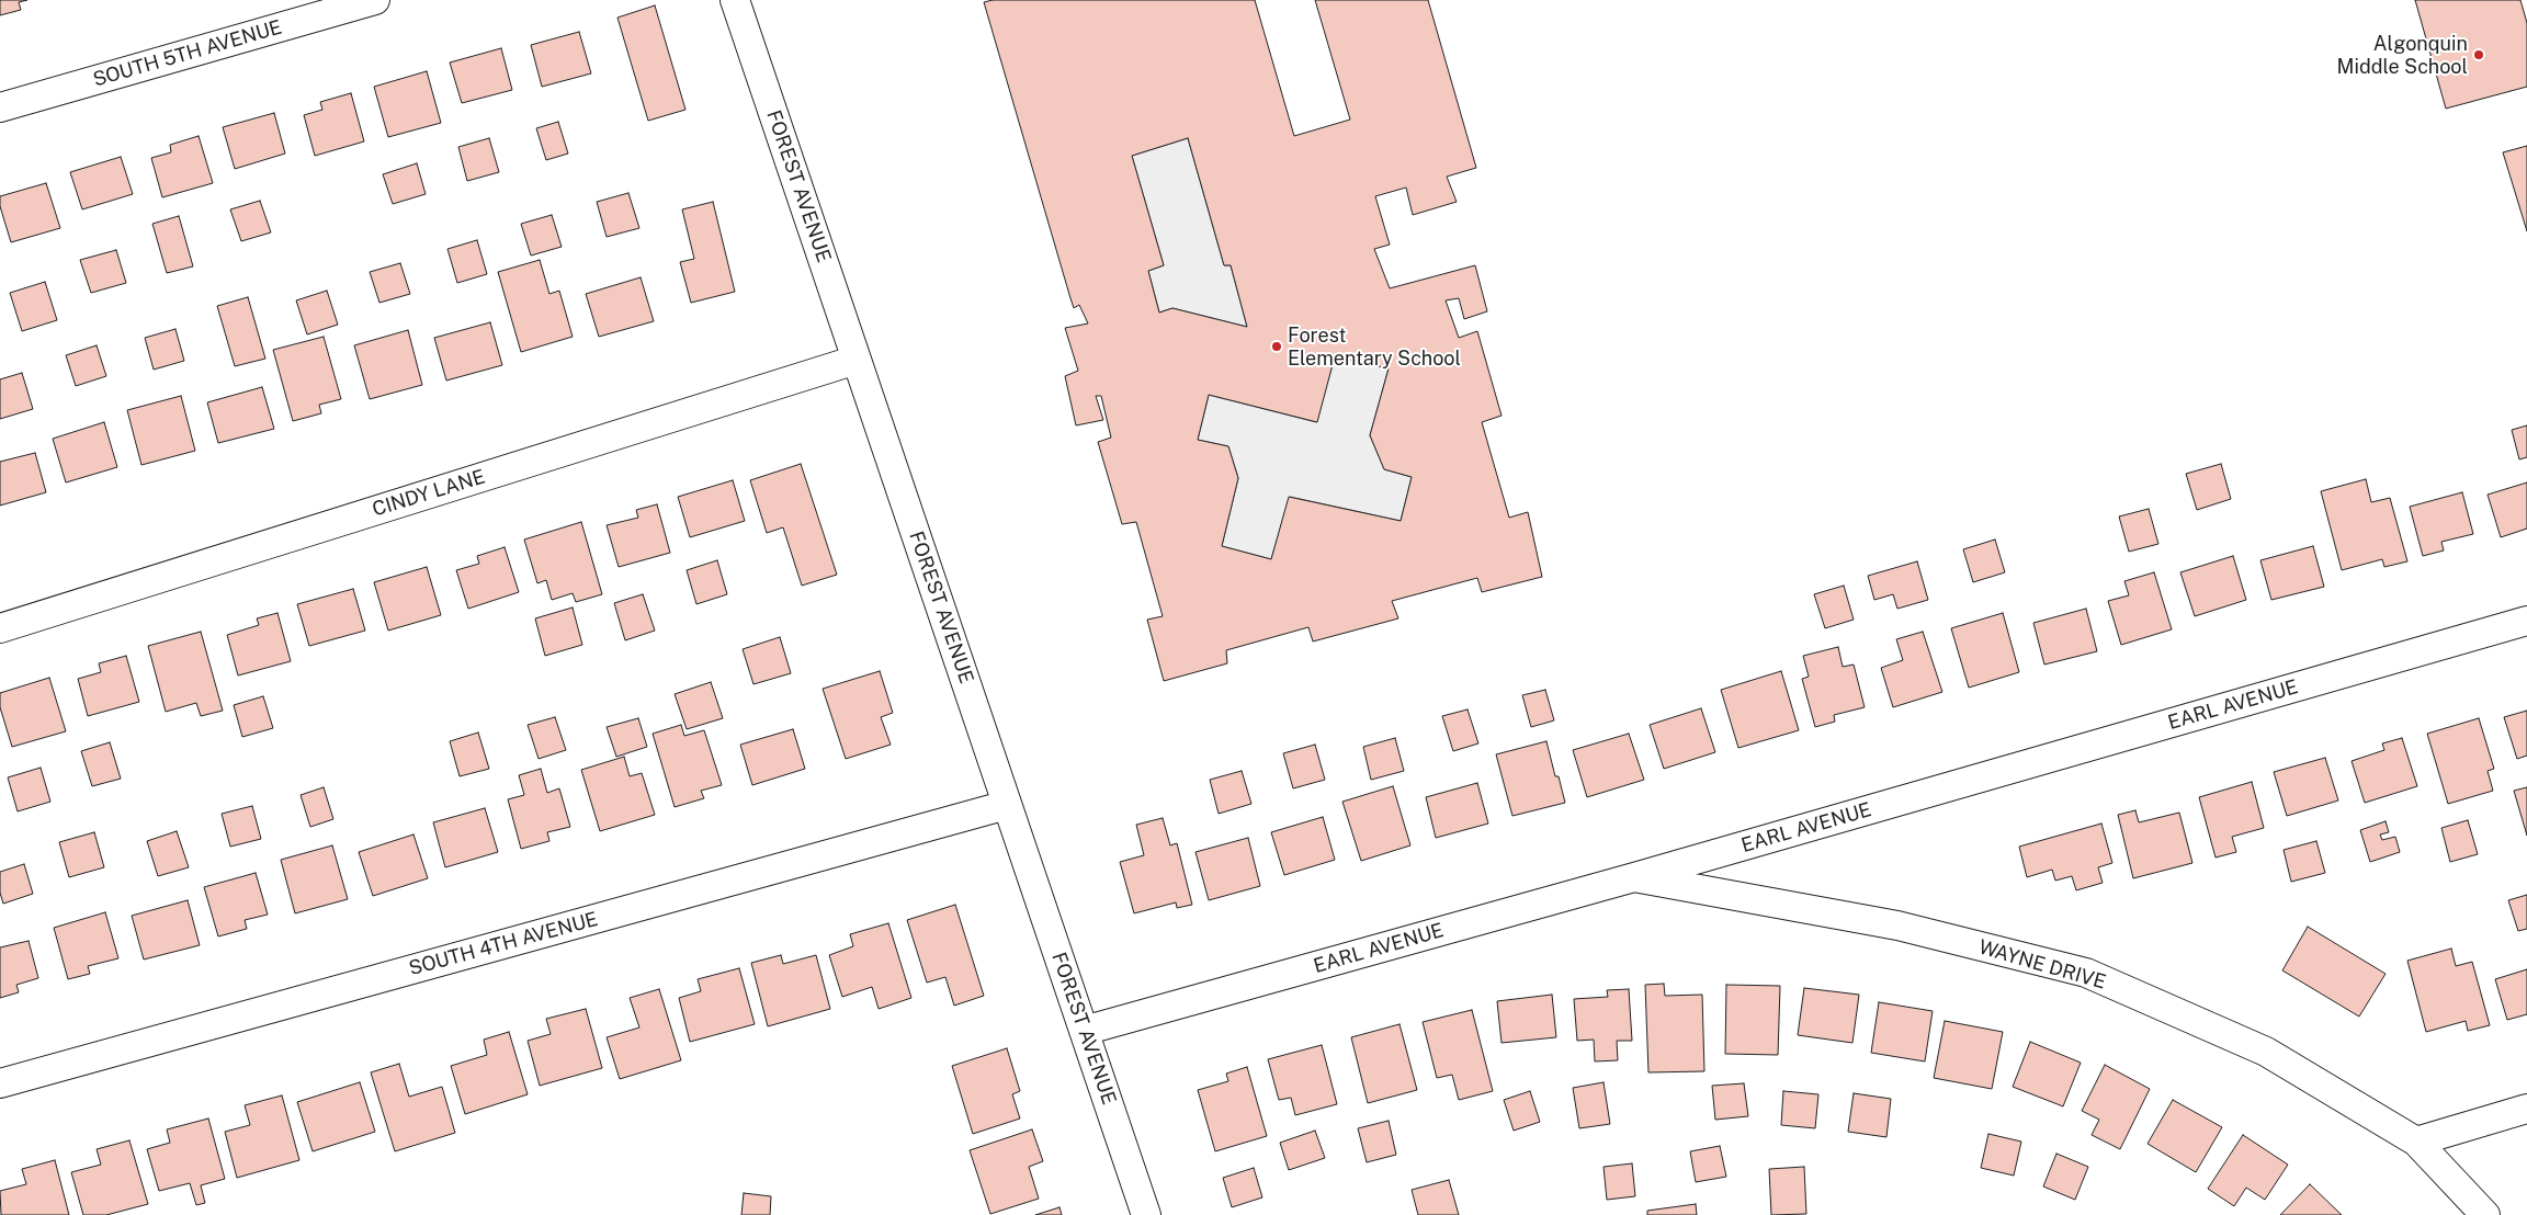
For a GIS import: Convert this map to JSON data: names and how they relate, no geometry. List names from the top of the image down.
{
  "streets": {
    "street": [
      "SOUTH 5TH AVENUE",
      "FOREST AVENUE",
      "CINDY LANE",
      "EARL AVENUE",
      "SOUTH 4TH AVENUE",
      "WAYNE DRIVE"
    ]
  },
  "crossings": [
    ["FOREST AVENUE", "CINDY LANE"],
    ["FOREST AVENUE", "EARL AVENUE"],
    ["FOREST AVENUE", "SOUTH 4TH AVENUE"],
    ["EARL AVENUE", "WAYNE DRIVE"]
  ],
  "places": ["Algonquin Middle School", "Forest Elementary School"]
}
